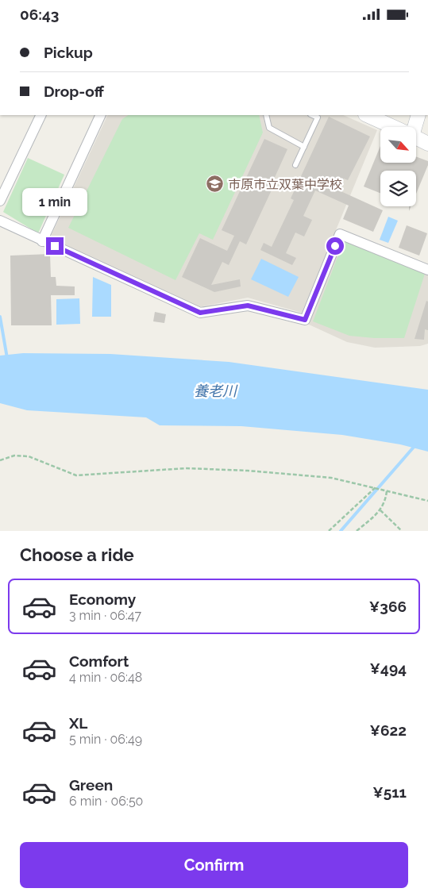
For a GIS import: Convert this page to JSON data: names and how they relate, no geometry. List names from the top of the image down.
{
  "water": ["養老川"],
  "places": {
    "school or university": ["市原市立双葉中学校"]
  },
  "north": "bottom right",
  "page": {
    "status": "06:43",
    "banner": ["Pickup", "Drop-off"],
    "bubble": "1 min",
    "heading": "Choose a ride",
    "list": [
      {
        "name": "Economy",
        "note": "3 min · 06:47",
        "value": "¥366"
      },
      {
        "name": "Comfort",
        "note": "4 min · 06:48",
        "value": "¥494"
      },
      {
        "name": "XL",
        "note": "5 min · 06:49",
        "value": "¥622"
      },
      {
        "name": "Green",
        "note": "6 min · 06:50",
        "value": "¥511"
      }
    ],
    "buttons": "Confirm"
  }
}
